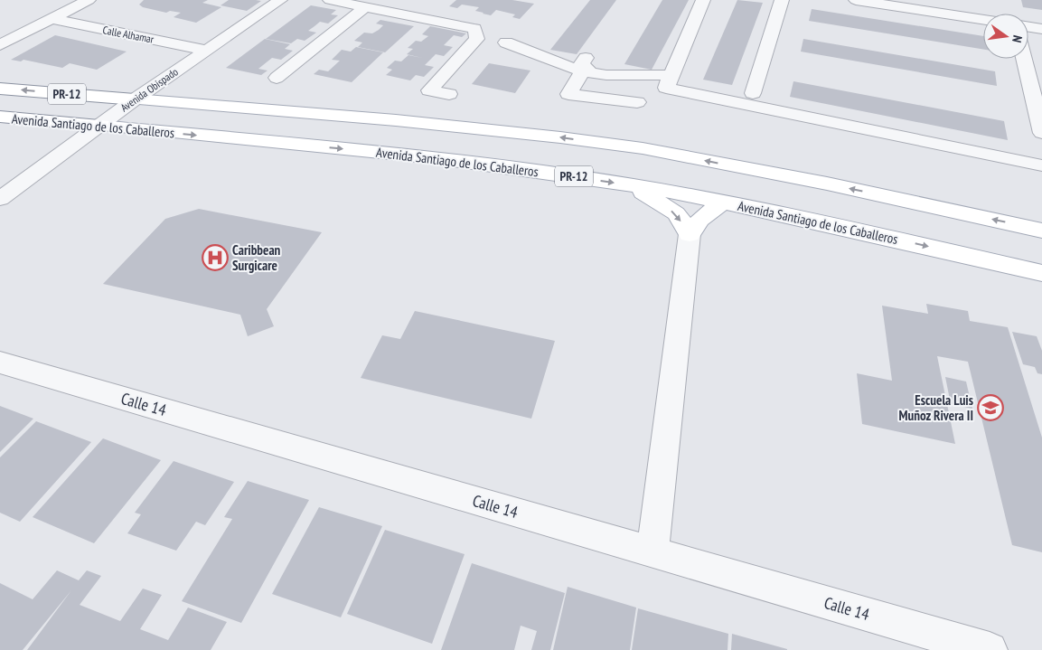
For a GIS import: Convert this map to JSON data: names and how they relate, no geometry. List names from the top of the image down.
{
  "streets": {
    "main road": ["PR-12", "Avenida Santiago de los Caballeros"],
    "street": ["Calle Alhamar", "Avenida Obispado", "Calle 14"]
  },
  "crossings": [
    ["Calle Alhamar", "Avenida Obispado"],
    ["Avenida Obispado", "PR-12"],
    ["Avenida Obispado", "Avenida Santiago de los Caballeros"]
  ],
  "places": {
    "hospital": ["Caribbean Surgicare"],
    "school or university": ["Escuela Luis Muñoz Rivera II"]
  },
  "north": "right"
}
